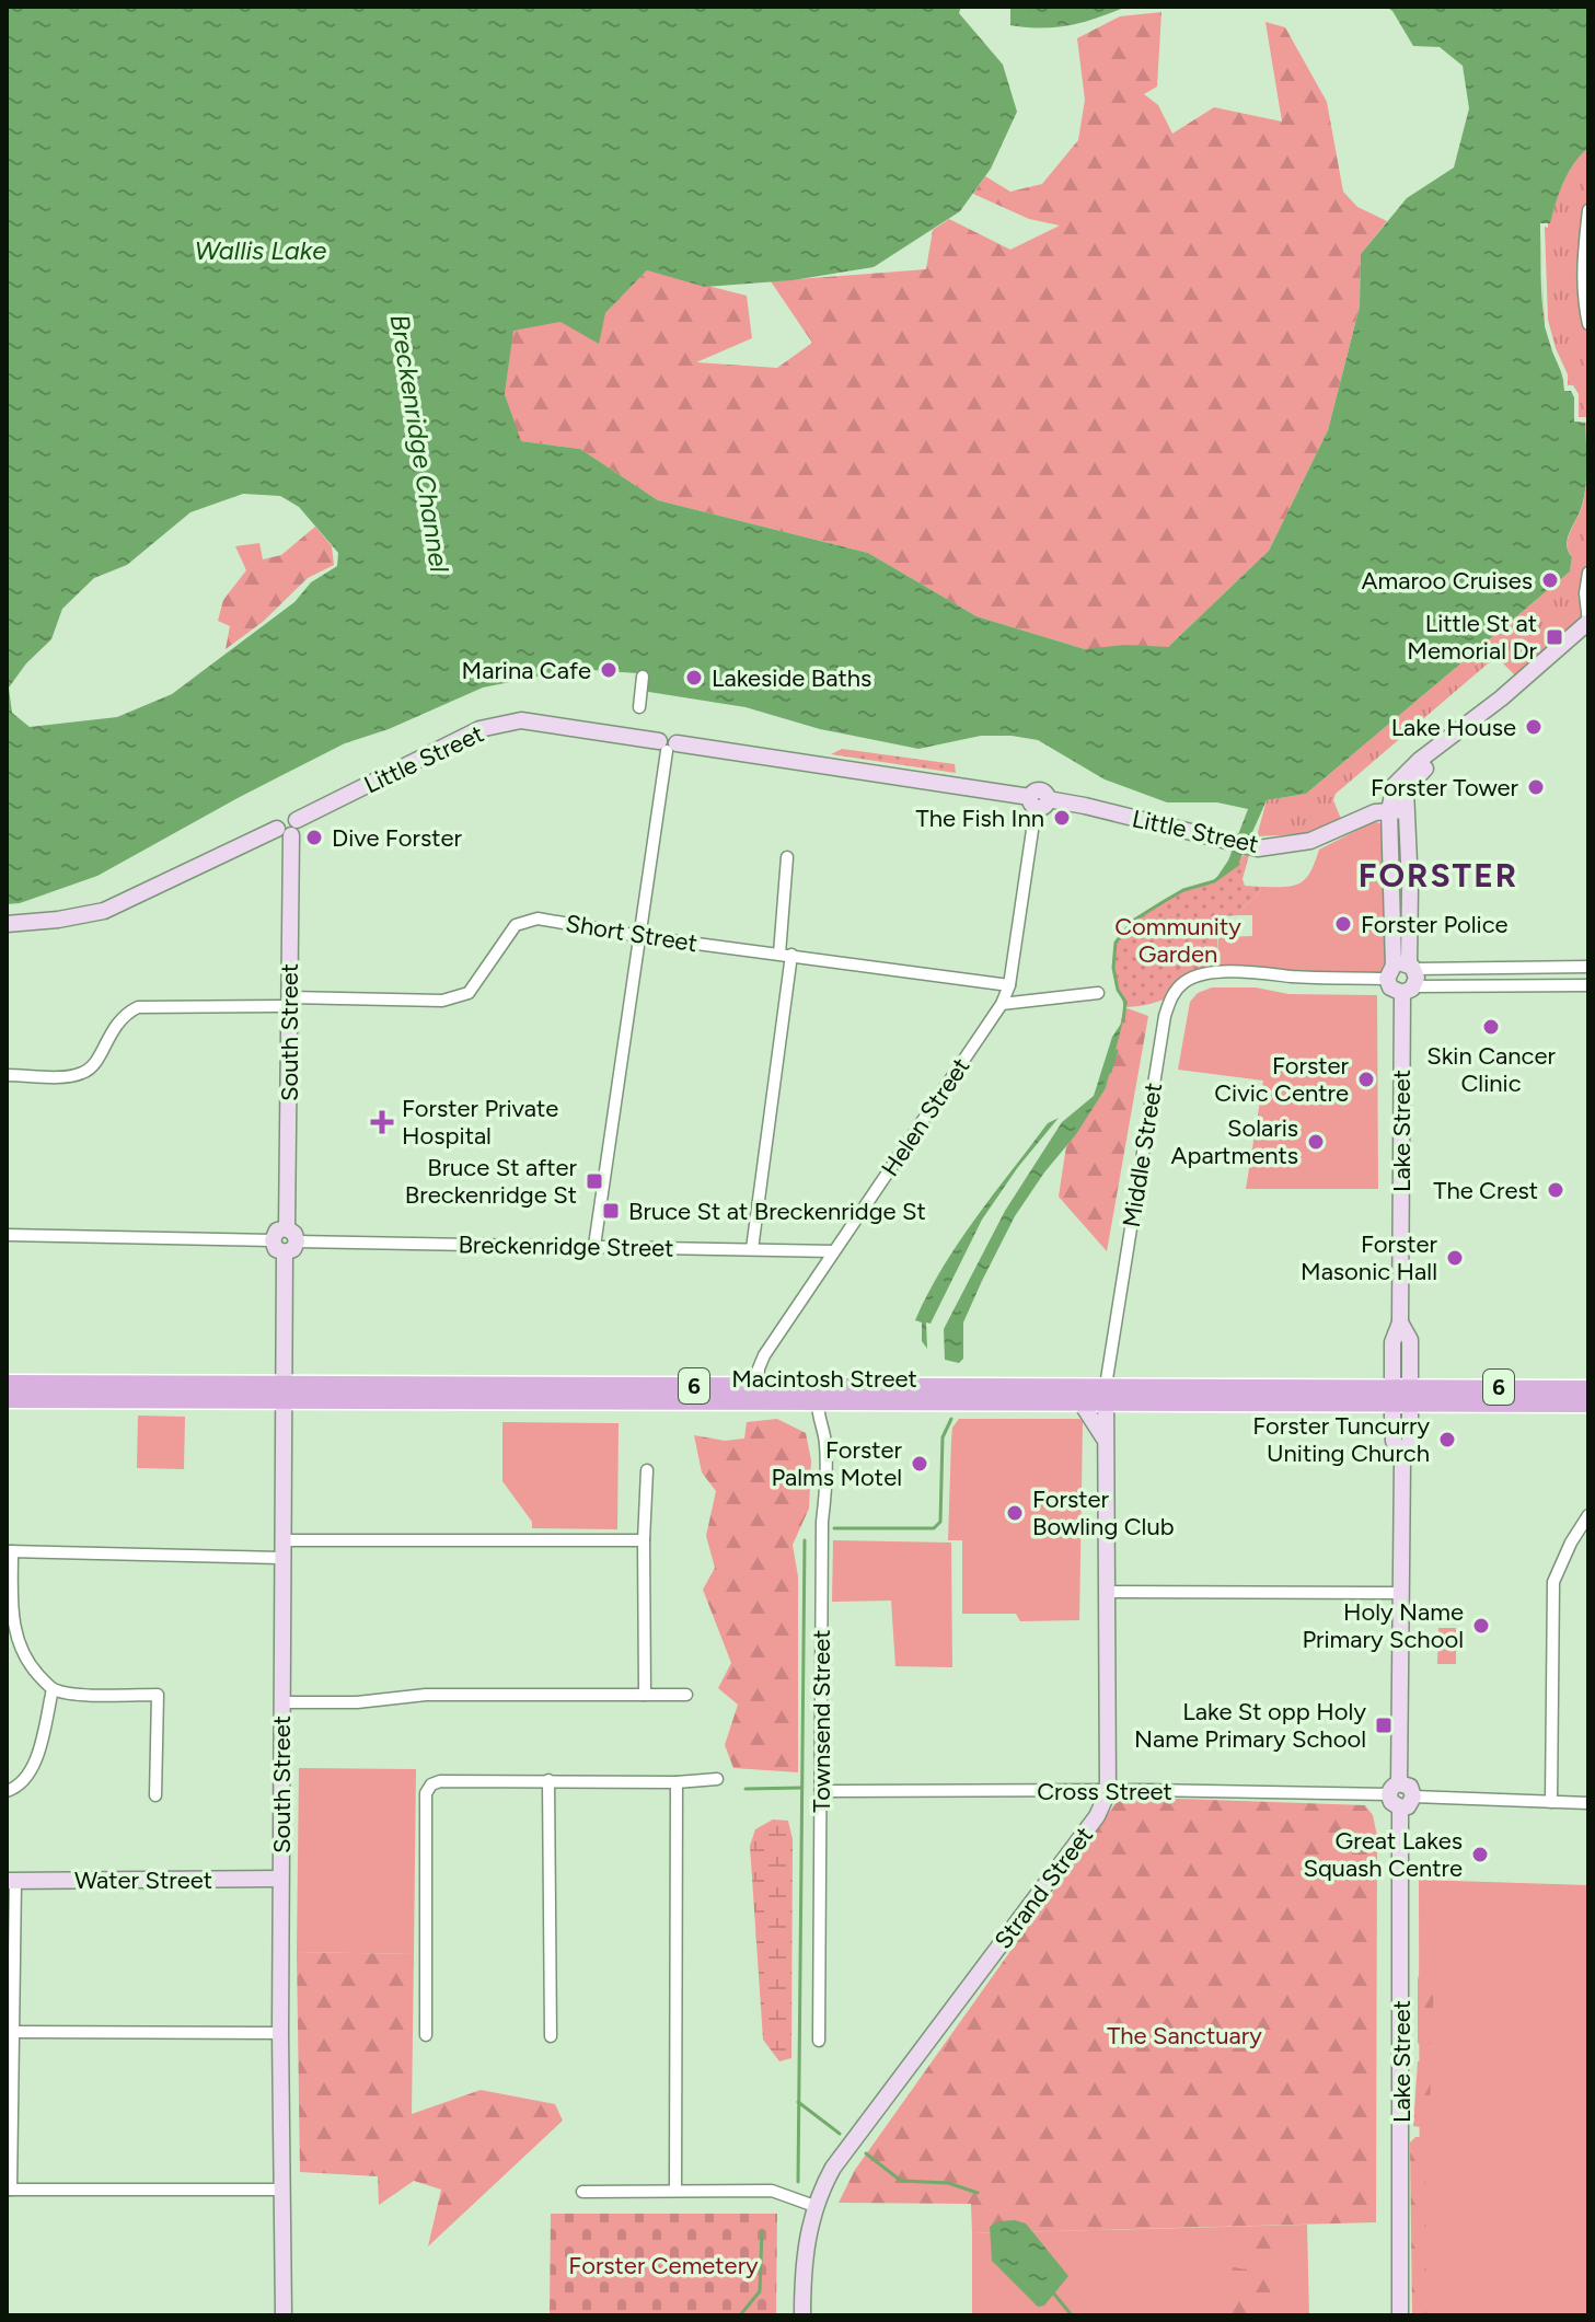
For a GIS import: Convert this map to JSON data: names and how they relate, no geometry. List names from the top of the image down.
{
  "streets": {
    "main road": ["Macintosh Street", "6"],
    "street": [
      "Little Street",
      "Short Street",
      "South Street",
      "Helen Street",
      "Lake Street",
      "Middle Street",
      "Breckenridge Street",
      "Townsend Street",
      "Cross Street",
      "Water Street",
      "Strand Street"
    ]
  },
  "crossings": [
    ["Little Street", "South Street"],
    ["Little Street", "Helen Street"],
    ["Short Street", "South Street"],
    ["Short Street", "Helen Street"],
    ["South Street", "Breckenridge Street"],
    ["South Street", "Macintosh Street"],
    ["South Street", "Water Street"],
    ["Helen Street", "Breckenridge Street"],
    ["Helen Street", "Macintosh Street"],
    ["Lake Street", "Middle Street"],
    ["Lake Street", "Macintosh Street"],
    ["Lake Street", "Cross Street"],
    ["Middle Street", "Macintosh Street"],
    ["Middle Street", "Strand Street"],
    ["Macintosh Street", "Townsend Street"],
    ["Macintosh Street", "Strand Street"],
    ["Townsend Street", "Cross Street"],
    ["Cross Street", "Strand Street"]
  ],
  "districts": ["FORSTER"],
  "water": ["Wallis Lake", "Breckenridge Channel"],
  "parks": ["Community Garden", "The Sanctuary", "Forster Cemetery"],
  "places": {
    "other": [
      "Amaroo Cruises",
      "Marina Cafe",
      "Lakeside Baths",
      "Lake House",
      "Forster Tower",
      "The Fish Inn",
      "Dive Forster",
      "Forster Police",
      "Skin Cancer Clinic",
      "Forster Civic Centre",
      "Solaris Apartments",
      "The Crest",
      "Forster Masonic Hall",
      "Forster Tuncurry Uniting Church",
      "Forster Palms Motel",
      "Forster Bowling Club",
      "Holy Name Primary School",
      "Great Lakes Squash Centre"
    ],
    "transit": [
      "Little St at Memorial Dr",
      "Bruce St after Breckenridge St",
      "Bruce St at Breckenridge St",
      "Lake St opp Holy Name Primary School"
    ],
    "health": ["Forster Private Hospital"]
  }
}
